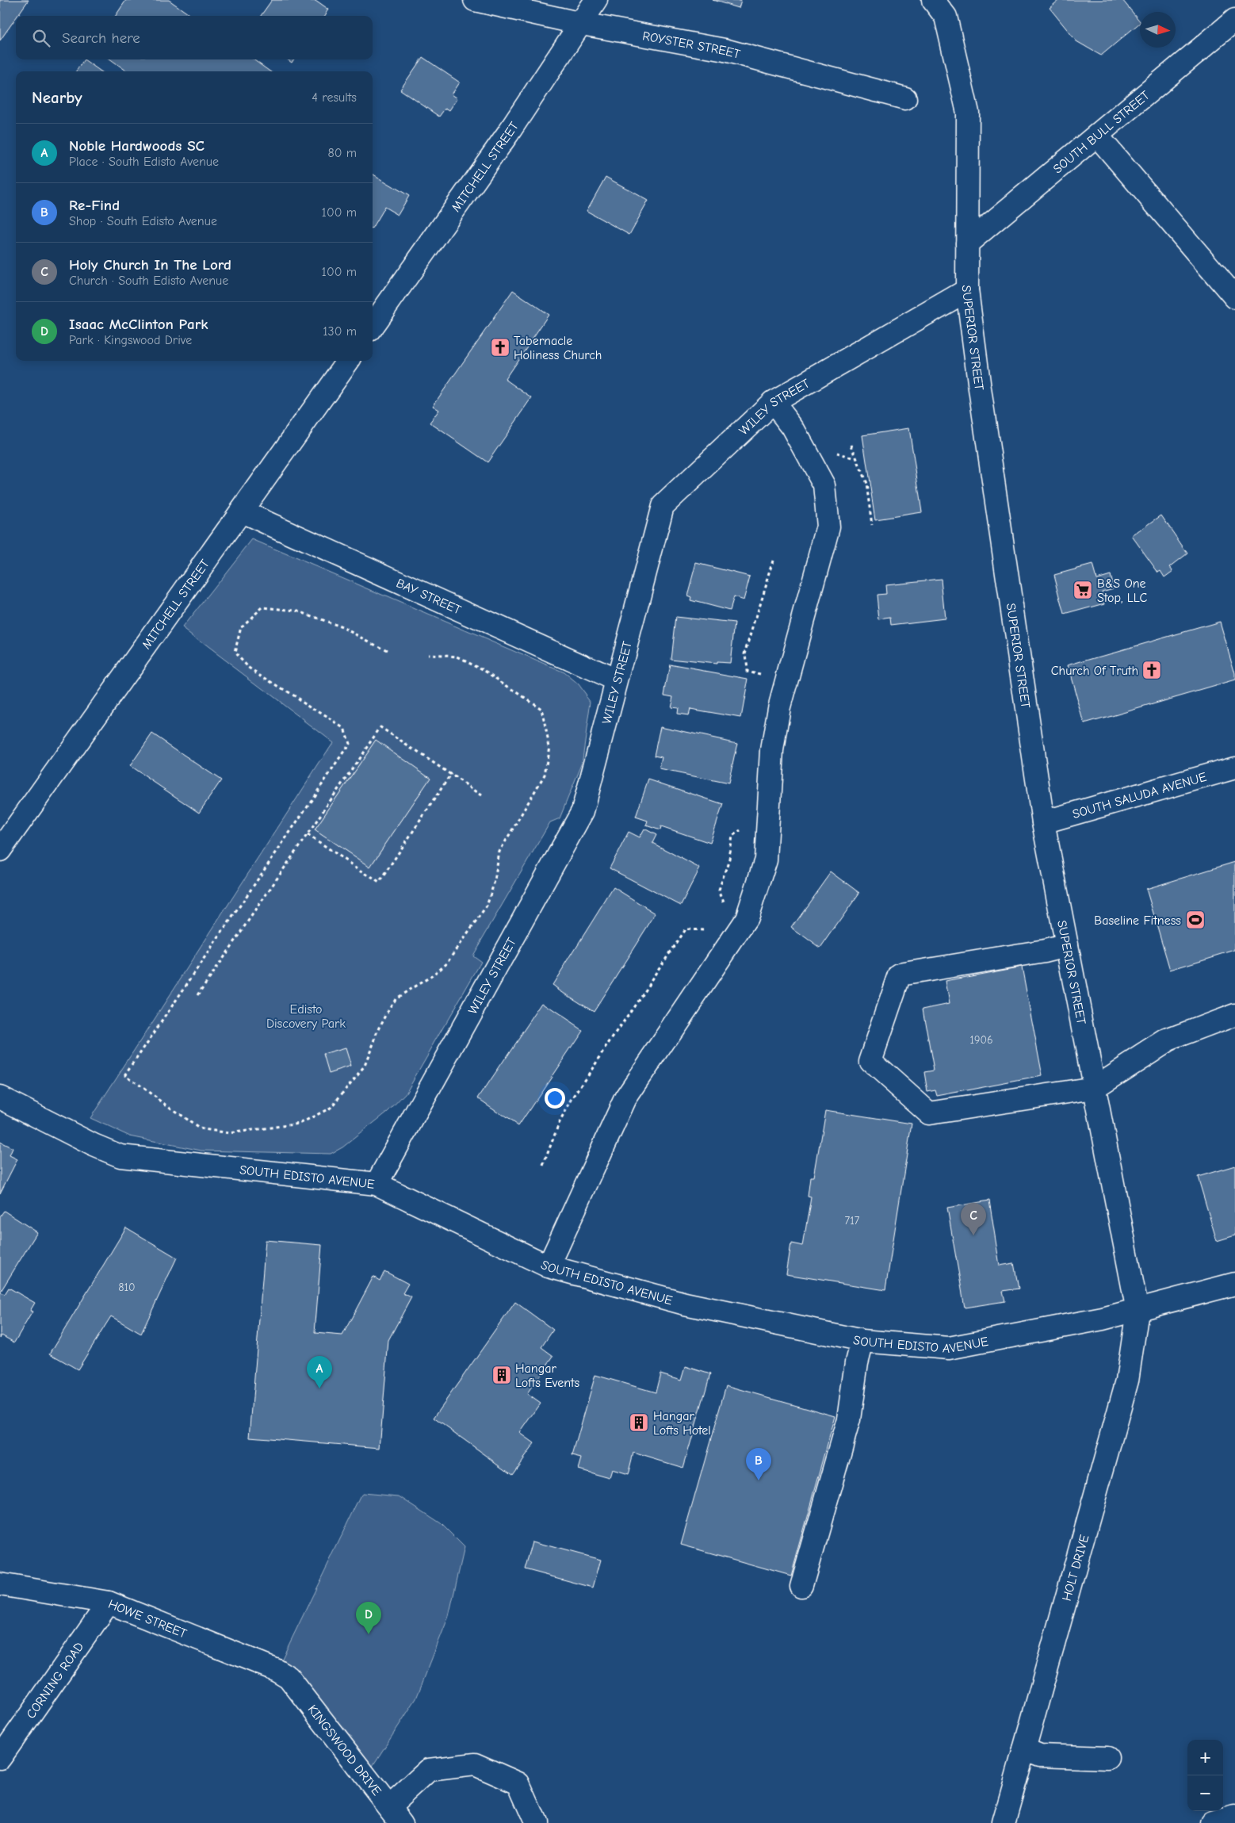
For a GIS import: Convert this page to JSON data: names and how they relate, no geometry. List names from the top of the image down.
{
  "streets": {
    "street": [
      "ROYSTER STREET",
      "SOUTH BULL STREET",
      "MITCHELL STREET",
      "SUPERIOR STREET",
      "WILEY STREET",
      "BAY STREET",
      "SOUTH SALUDA AVENUE",
      "SOUTH EDISTO AVENUE",
      "HOLT DRIVE",
      "HOWE STREET",
      "CORNING ROAD",
      "KINGSWOOD DRIVE"
    ]
  },
  "crossings": [
    ["ROYSTER STREET", "MITCHELL STREET"],
    ["SOUTH BULL STREET", "SUPERIOR STREET"],
    ["MITCHELL STREET", "BAY STREET"],
    ["SUPERIOR STREET", "WILEY STREET"],
    ["SUPERIOR STREET", "SOUTH SALUDA AVENUE"],
    ["SUPERIOR STREET", "SOUTH EDISTO AVENUE"],
    ["SUPERIOR STREET", "HOLT DRIVE"],
    ["WILEY STREET", "BAY STREET"],
    ["WILEY STREET", "SOUTH EDISTO AVENUE"],
    ["SOUTH EDISTO AVENUE", "HOLT DRIVE"],
    ["HOWE STREET", "CORNING ROAD"],
    ["HOWE STREET", "KINGSWOOD DRIVE"]
  ],
  "parks": ["Edisto Discovery Park"],
  "places": {
    "church": ["Tabernacle Holiness Church", "Church Of Truth"],
    "supermarket": ["B&S One Stop, LLC"],
    "sports": ["Baseline Fitness"],
    "building": ["Hangar Lofts Events", "Hangar Lofts Hotel"]
  },
  "house_numbers": ["1906", "717", "810"],
  "north": "right",
  "page": {
    "search": "Search here",
    "heading": ["Nearby", "4 results"],
    "list": [
      {
        "mark": "A",
        "name": "Noble Hardwoods SC",
        "note": "Place · South Edisto Avenue",
        "value": "80 m"
      },
      {
        "mark": "B",
        "name": "Re-Find",
        "note": "Shop · South Edisto Avenue",
        "value": "100 m"
      },
      {
        "mark": "C",
        "name": "Holy Church In The Lord",
        "note": "Church · South Edisto Avenue",
        "value": "100 m"
      },
      {
        "mark": "D",
        "name": "Isaac McClinton Park",
        "note": "Park · Kingswood Drive",
        "value": "130 m"
      }
    ],
    "pins": [
      "C",
      "A",
      "B",
      "D"
    ],
    "map_buttons": ["+", "−"]
  }
}
